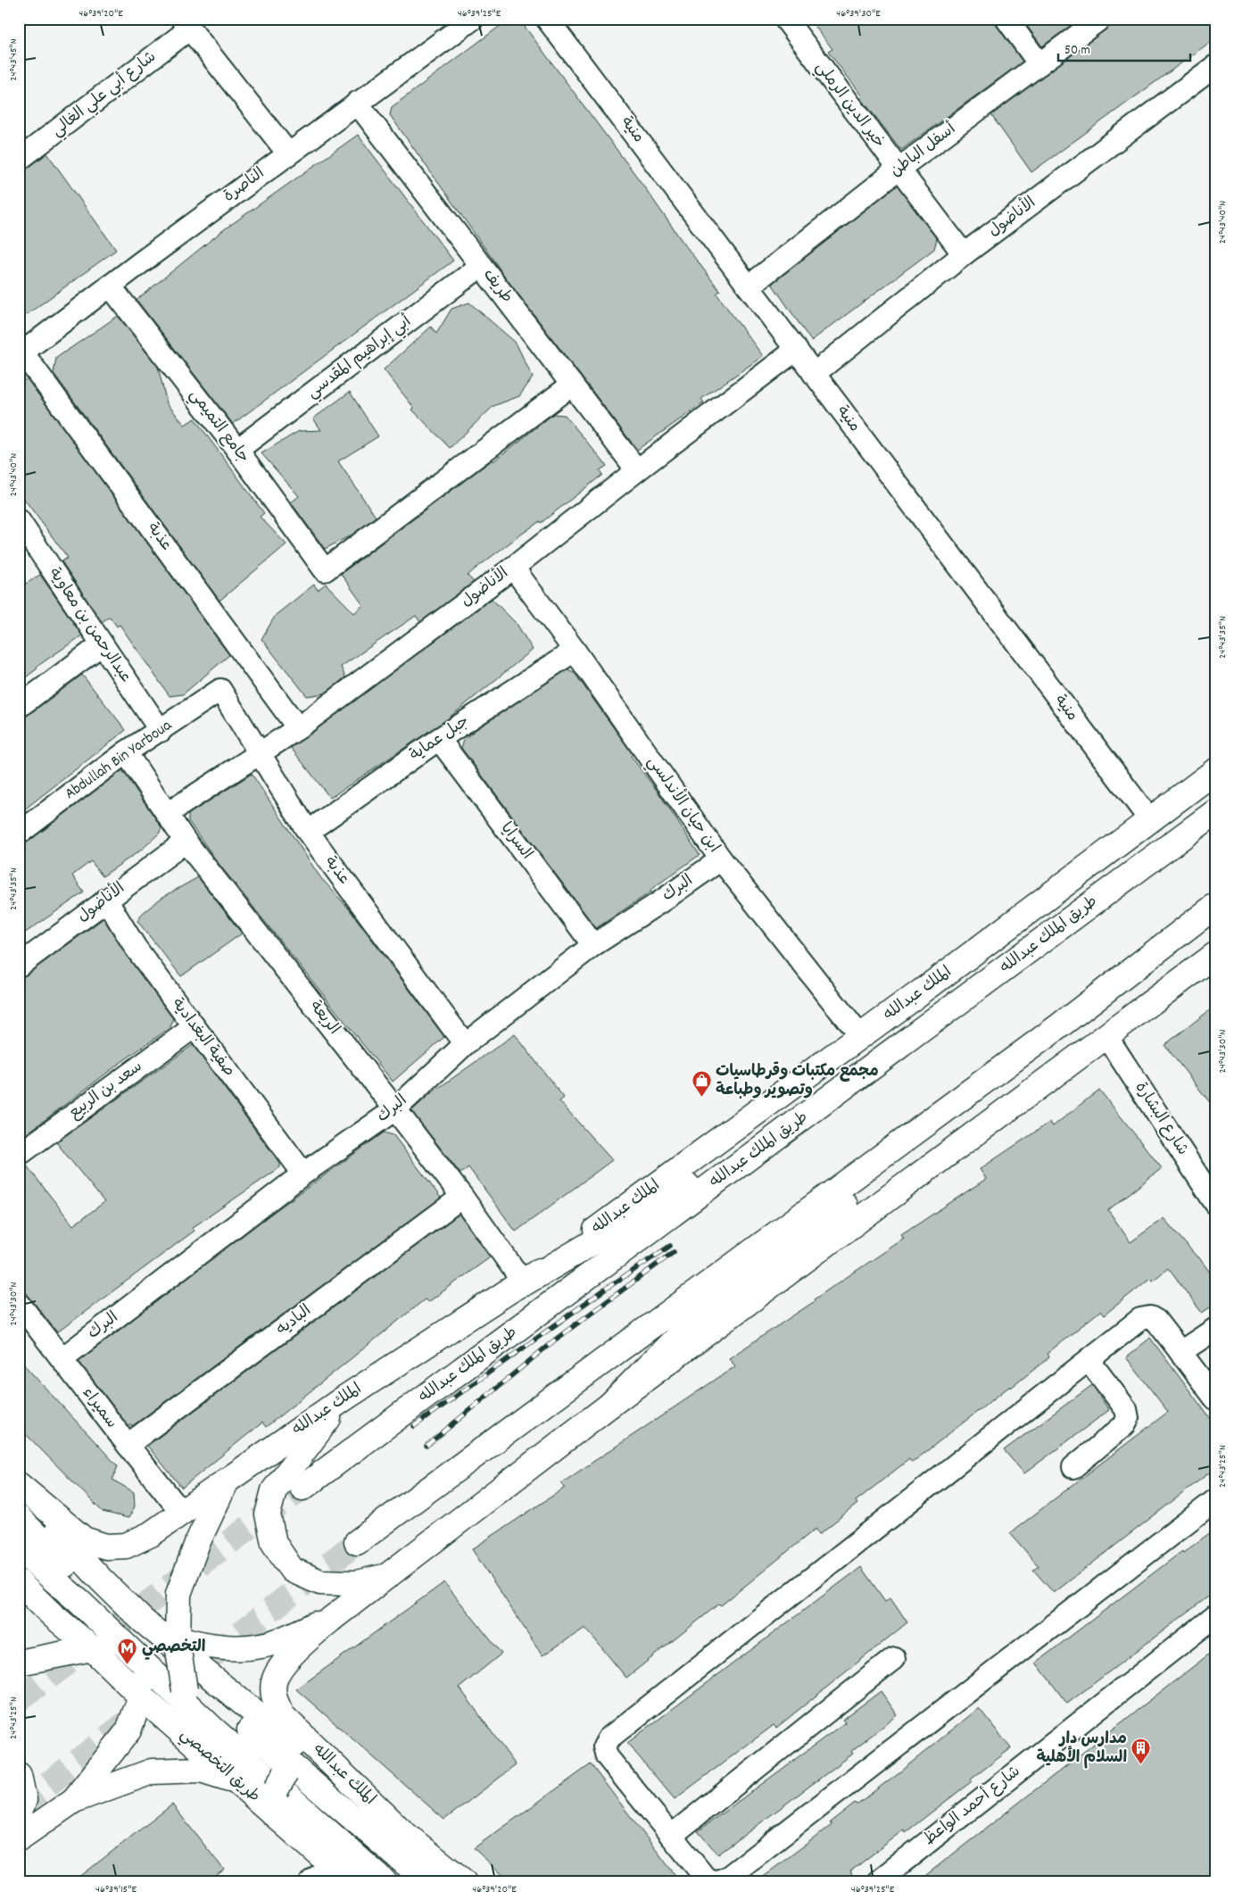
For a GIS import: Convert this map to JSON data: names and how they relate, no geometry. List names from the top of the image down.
{
  "streets": {
    "main road": ["طريق الملك عبدالله", "الملك عبدالله", "طريق التخصصي"],
    "street": [
      "شارع أبي علي الغالي",
      "خير الدين الرملي",
      "منية",
      "أسفل الباطن",
      "الناصرة",
      "الأناضول",
      "طريف",
      "أبي إبراهيم المقدسي",
      "جامع التميمي",
      "عذبة",
      "عبدالرحمن بن معاوية",
      "جبل عماية",
      "Abdullah Bin Yarboua",
      "ابن حيان الأندلسي",
      "السرايا",
      "البرك",
      "الريعة",
      "صفية البغدادية",
      "سعد بن الربيع",
      "شارع البشارة",
      "الباديه",
      "سميراء",
      "شارع أحمد الواعظ"
    ]
  },
  "crossings": [
    ["خير الدين الرملي", "أسفل الباطن"],
    ["خير الدين الرملي", "الأناضول"],
    ["منية", "أسفل الباطن"],
    ["منية", "الأناضول"],
    ["منية", "الملك عبدالله"],
    ["الناصرة", "طريف"],
    ["الناصرة", "جامع التميمي"],
    ["الناصرة", "عذبة"],
    ["الأناضول", "طريف"],
    ["الأناضول", "عذبة"],
    ["الأناضول", "ابن حيان الأندلسي"],
    ["الأناضول", "الريعة"],
    ["الأناضول", "صفية البغدادية"],
    ["طريف", "أبي إبراهيم المقدسي"],
    ["طريف", "جامع التميمي"],
    ["أبي إبراهيم المقدسي", "جامع التميمي"],
    ["عذبة", "جبل عماية"],
    ["عذبة", "Abdullah Bin Yarboua"],
    ["عذبة", "البرك"],
    ["عبدالرحمن بن معاوية", "Abdullah Bin Yarboua"],
    ["جبل عماية", "ابن حيان الأندلسي"],
    ["جبل عماية", "السرايا"],
    ["Abdullah Bin Yarboua", "الريعة"],
    ["ابن حيان الأندلسي", "البرك"],
    ["ابن حيان الأندلسي", "الملك عبدالله"],
    ["السرايا", "البرك"],
    ["البرك", "الريعة"],
    ["البرك", "صفية البغدادية"],
    ["البرك", "سميراء"],
    ["الملك عبدالله", "الريعة"],
    ["الملك عبدالله", "شارع البشارة"],
    ["الملك عبدالله", "سميراء"],
    ["الملك عبدالله", "طريق التخصصي"],
    ["الريعة", "الباديه"],
    ["صفية البغدادية", "سعد بن الربيع"],
    ["الباديه", "سميراء"]
  ],
  "places": {
    "shop": ["مجمع مكتبات وقرطاسيات وتصوير وطباعة"],
    "metro station": ["التخصصي"],
    "building": ["مدارس دار السلام الأهلية"]
  },
  "scale_bar": "50 m",
  "coordinates": [
    "46°39'20\"E",
    "46°39'25\"E",
    "46°39'30\"E",
    "24°43'45\"N",
    "24°43'40\"N",
    "24°43'35\"N",
    "24°43'30\"N",
    "24°43'25\"N",
    "46°39'15\"E"
  ]
}
